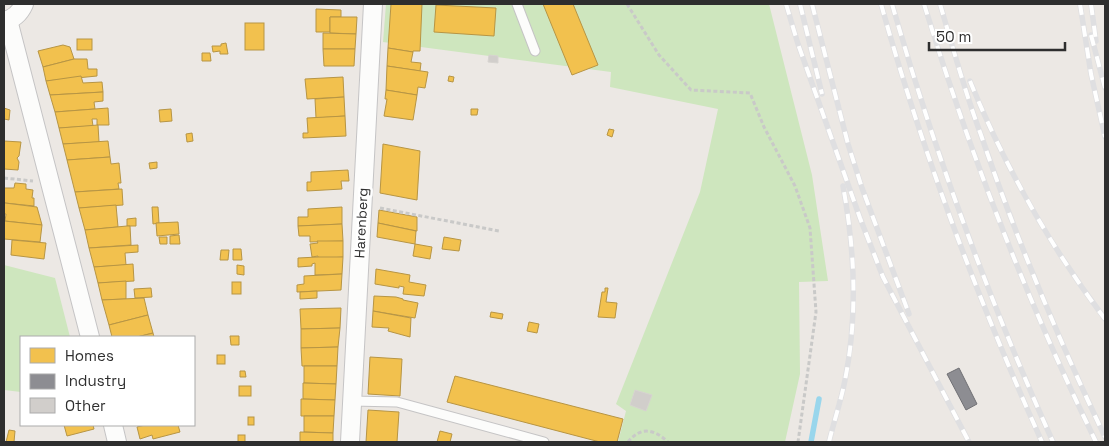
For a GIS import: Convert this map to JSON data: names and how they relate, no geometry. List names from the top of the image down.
{
  "streets": {
    "street": ["Harenberg"]
  },
  "legend": ["Homes", "Industry", "Other"],
  "scale_bar": "50 m"
}
